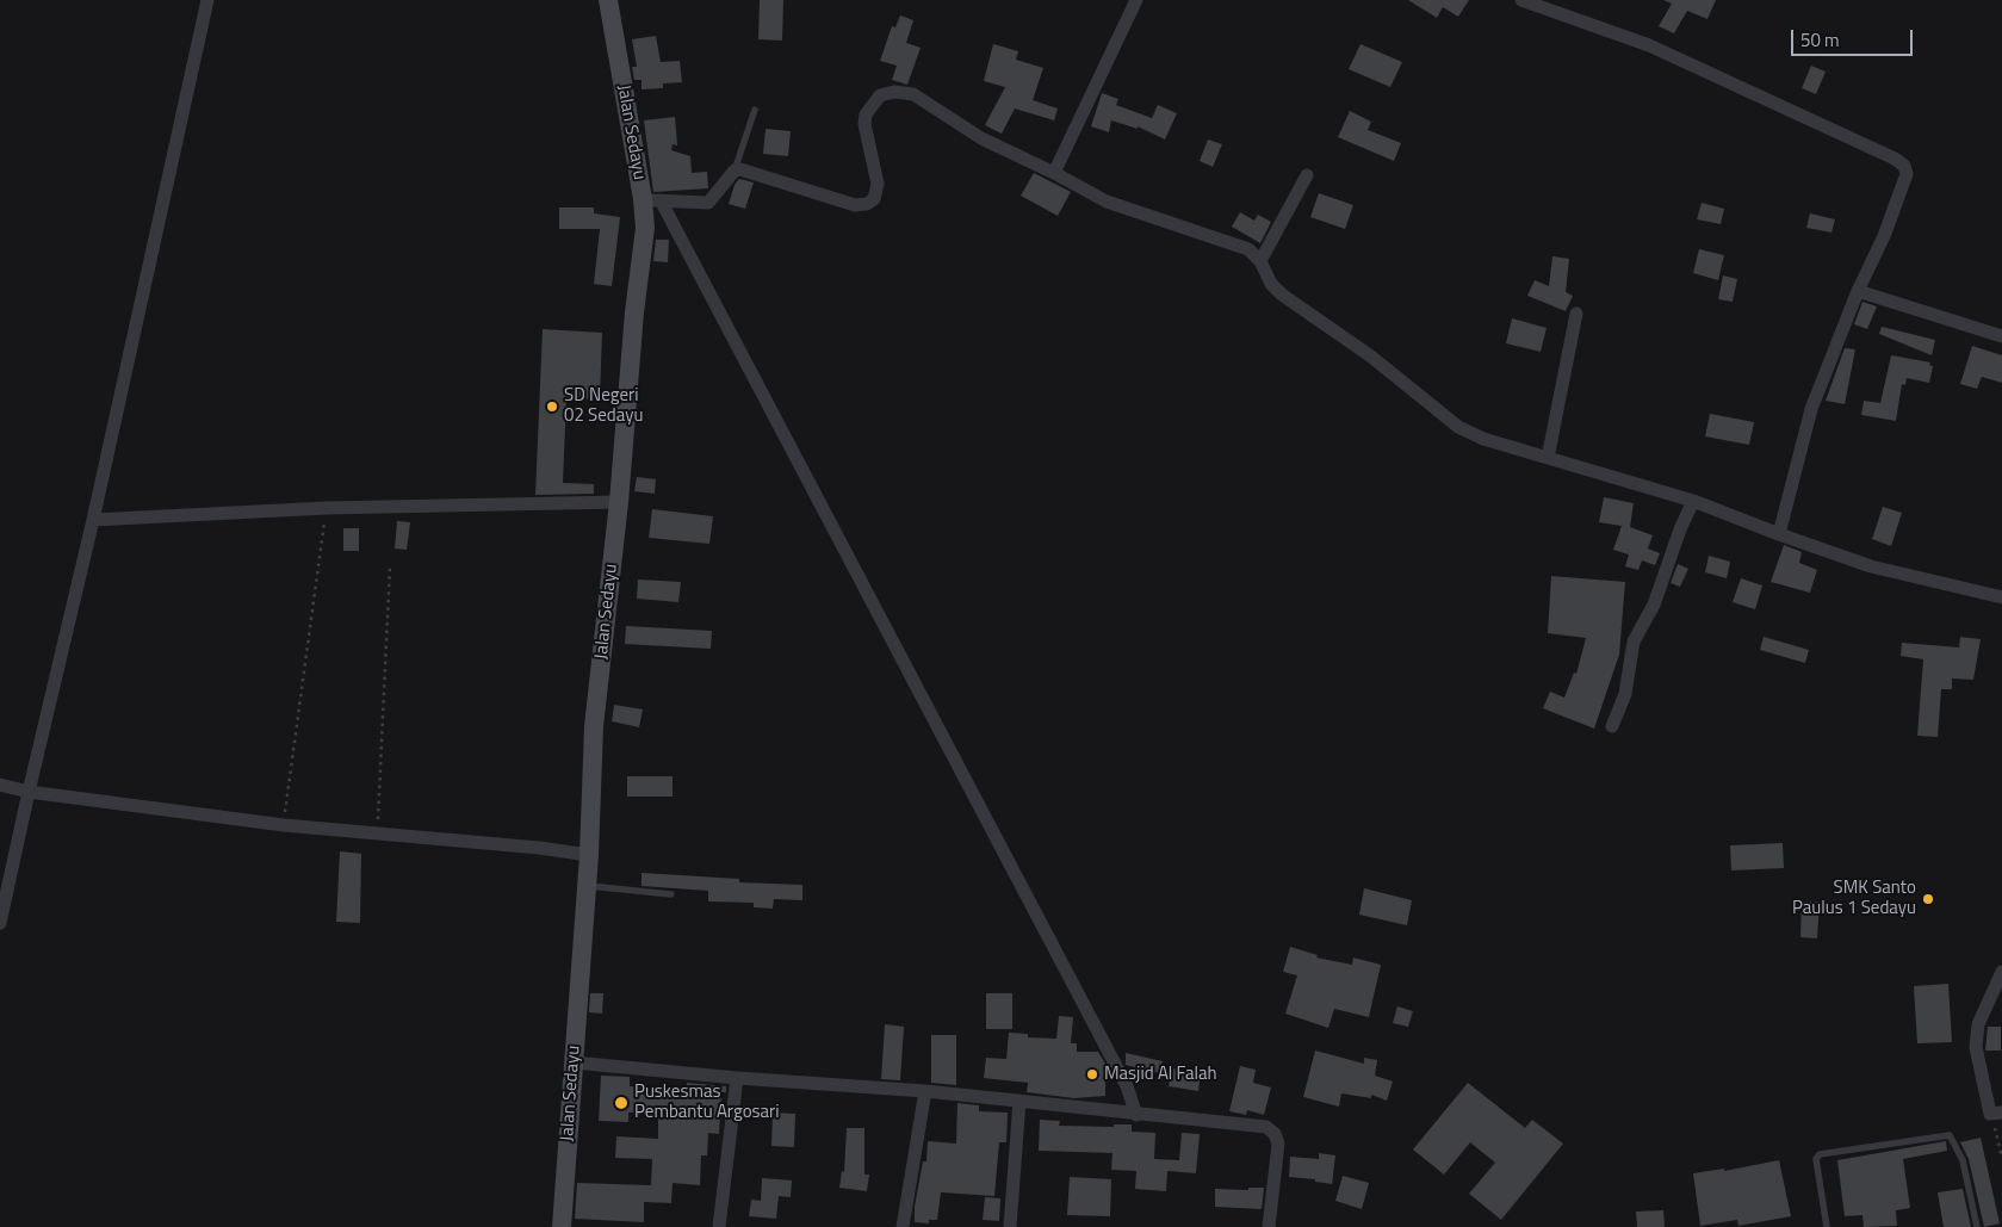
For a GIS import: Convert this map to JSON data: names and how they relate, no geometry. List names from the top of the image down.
{
  "streets": {
    "street": ["Jalan Sedayu"]
  },
  "places": [
    "SD Negeri 02 Sedayu",
    "SMK Santo Paulus 1 Sedayu",
    "Masjid Al Falah",
    "Puskesmas Pembantu Argosari"
  ],
  "scale_bar": "50 m"
}
